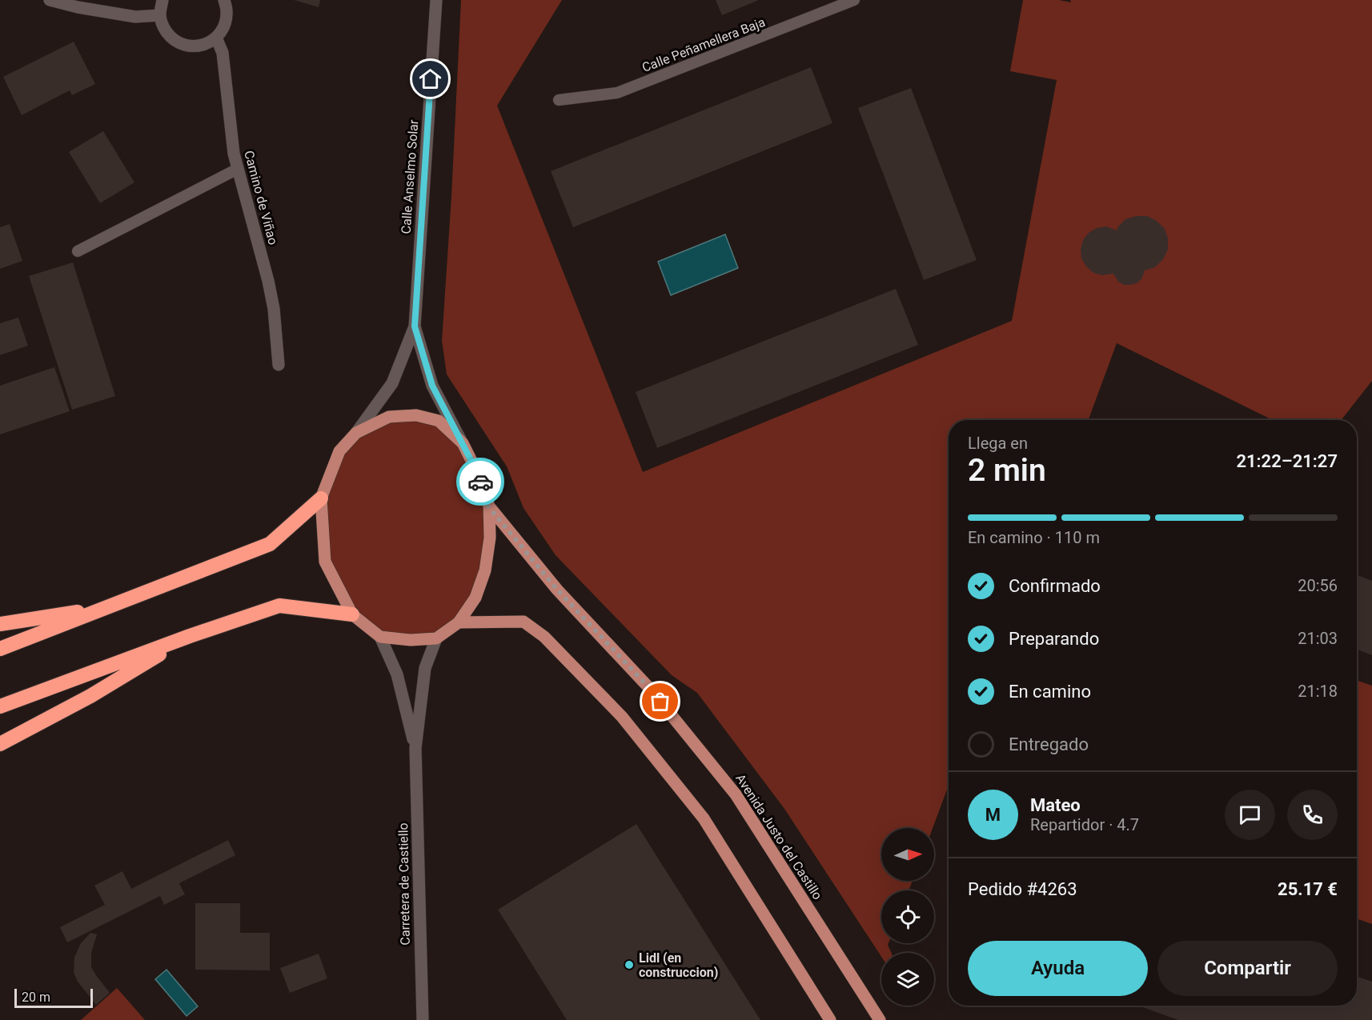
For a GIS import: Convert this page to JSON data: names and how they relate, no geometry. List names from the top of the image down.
{
  "streets": {
    "main road": ["Avenida Justo del Castillo"],
    "street": ["Calle Anselmo Solar", "Camino de Viñao", "Carretera de Castiello"],
    "lane": ["Calle Peñamellera Baja"]
  },
  "places": ["Lidl (en construccion)"],
  "scale_bar": "20 m",
  "north": "right",
  "page": {
    "heading": ["2 min", "Llega en", "21:22–21:27"],
    "panel": [
      "Mateo",
      "Repartidor · 4.7",
      "Pedido #4263",
      "25.17 €"
    ],
    "bar": "En camino · 110 m",
    "list": [
      ["Confirmado", "20:56"],
      ["Preparando", "21:03"],
      ["En camino", "21:18"],
      "Entregado"
    ],
    "round": "M",
    "buttons": ["Ayuda", "Compartir"],
    "scale": "20 m"
  }
}
